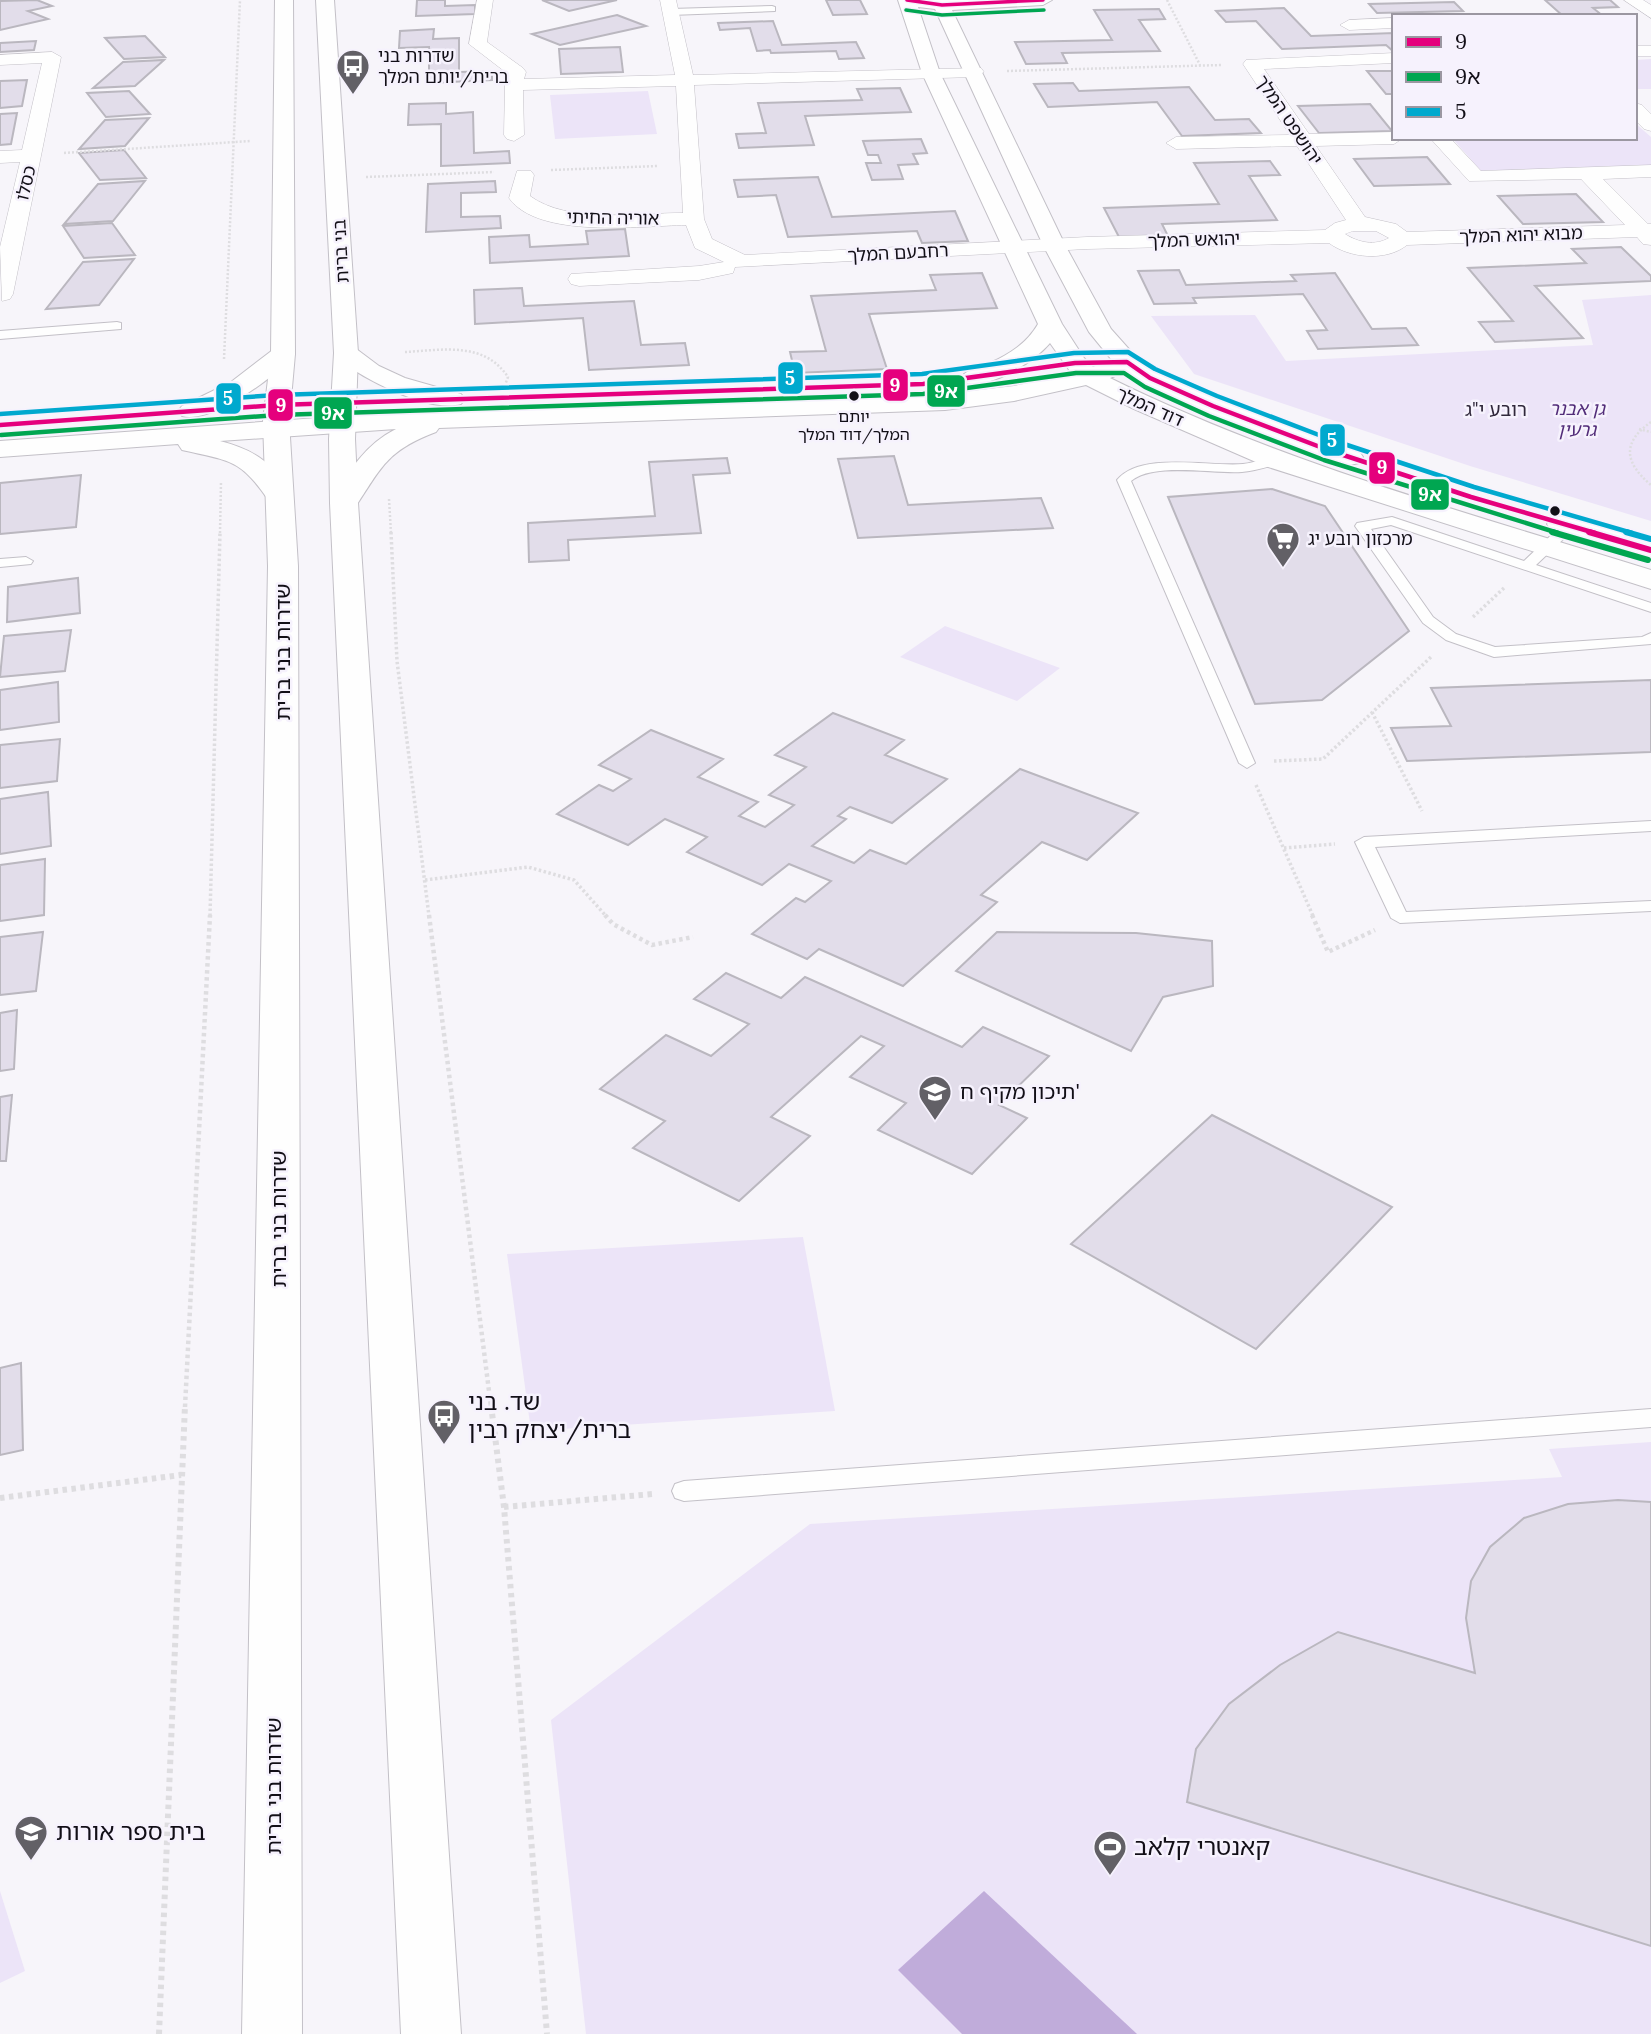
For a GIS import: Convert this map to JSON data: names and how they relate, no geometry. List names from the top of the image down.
{
  "streets": {
    "street": [
      "יהושפט המלך",
      "כסלו",
      "אוריה החיתי",
      "מבוא יהוא המלך",
      "יהואש המלך",
      "בני ברית",
      "רחבעם המלך",
      "דוד המלך",
      "שדרות בני ברית"
    ]
  },
  "crossings": [
    ["יהושפט המלך", "יהואש המלך"],
    ["אוריה החיתי", "רחבעם המלך"],
    ["מבוא יהוא המלך", "יהואש המלך"],
    ["יהואש המלך", "רחבעם המלך"],
    ["יהואש המלך", "דוד המלך"],
    ["רחבעם המלך", "דוד המלך"]
  ],
  "districts": ["רובע י\"ג"],
  "parks": ["גן אבנר גרעין"],
  "places": {
    "bus stop": ["שדרות בני ברית/יותם המלך", "שד. בני ברית/יצחק רבין"],
    "other": ["יותם המלך/דוד המלך"],
    "supermarket": ["מרכזון רובע יג"],
    "school or university": ["תיכון מקיף ח'", "בית ספר אורות"],
    "sports": ["קאנטרי קלאב"]
  },
  "lines": ["transit line 9", "transit line 9א", "transit line 5"],
  "legend": ["9", "9א", "5"]
}
